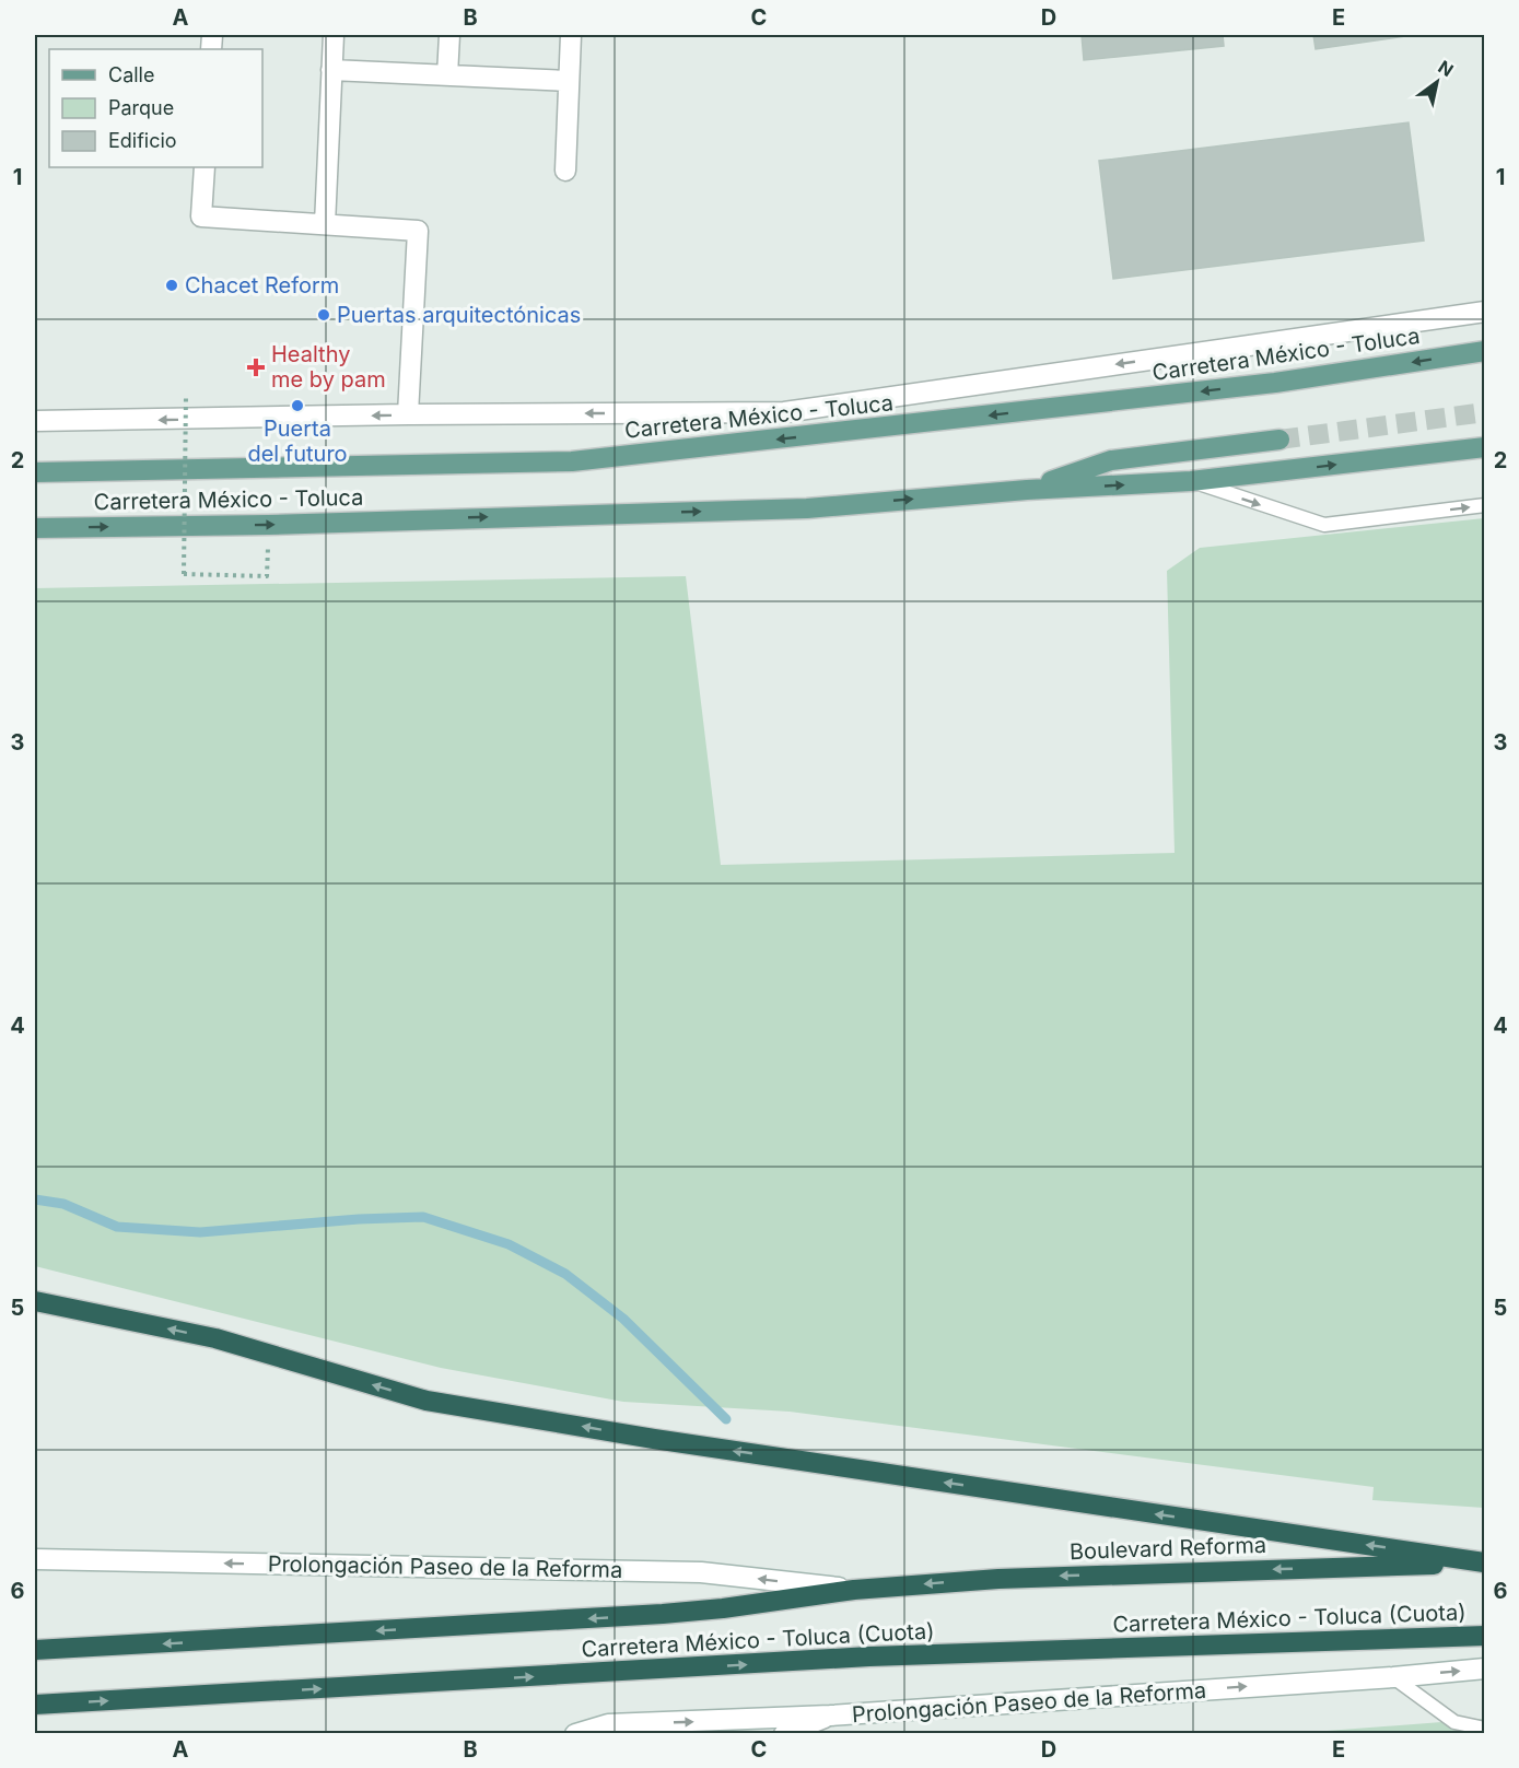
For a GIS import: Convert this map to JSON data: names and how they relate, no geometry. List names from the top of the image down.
{
  "streets": {
    "highway": ["Boulevard Reforma", "Carretera México - Toluca (Cuota)"],
    "main road": ["Carretera México - Toluca"],
    "street": ["Prolongación Paseo de la Reforma"]
  },
  "crossings": [
    ["Boulevard Reforma", "Prolongación Paseo de la Reforma"],
    ["Boulevard Reforma", "Carretera México - Toluca (Cuota)"],
    ["Prolongación Paseo de la Reforma", "Carretera México - Toluca (Cuota)"]
  ],
  "places": {
    "other": ["Chacet Reform", "Puertas arquitectónicas", "Puerta del futuro"],
    "health": ["Healthy me by pam"]
  },
  "legend": ["Calle", "Parque", "Edificio"],
  "north": "top right",
  "grid": {
    "columns": [
      "A",
      "B",
      "C",
      "D",
      "E"
    ],
    "rows": [
      "1",
      "2",
      "3",
      "4",
      "5",
      "6"
    ]
  }
}
